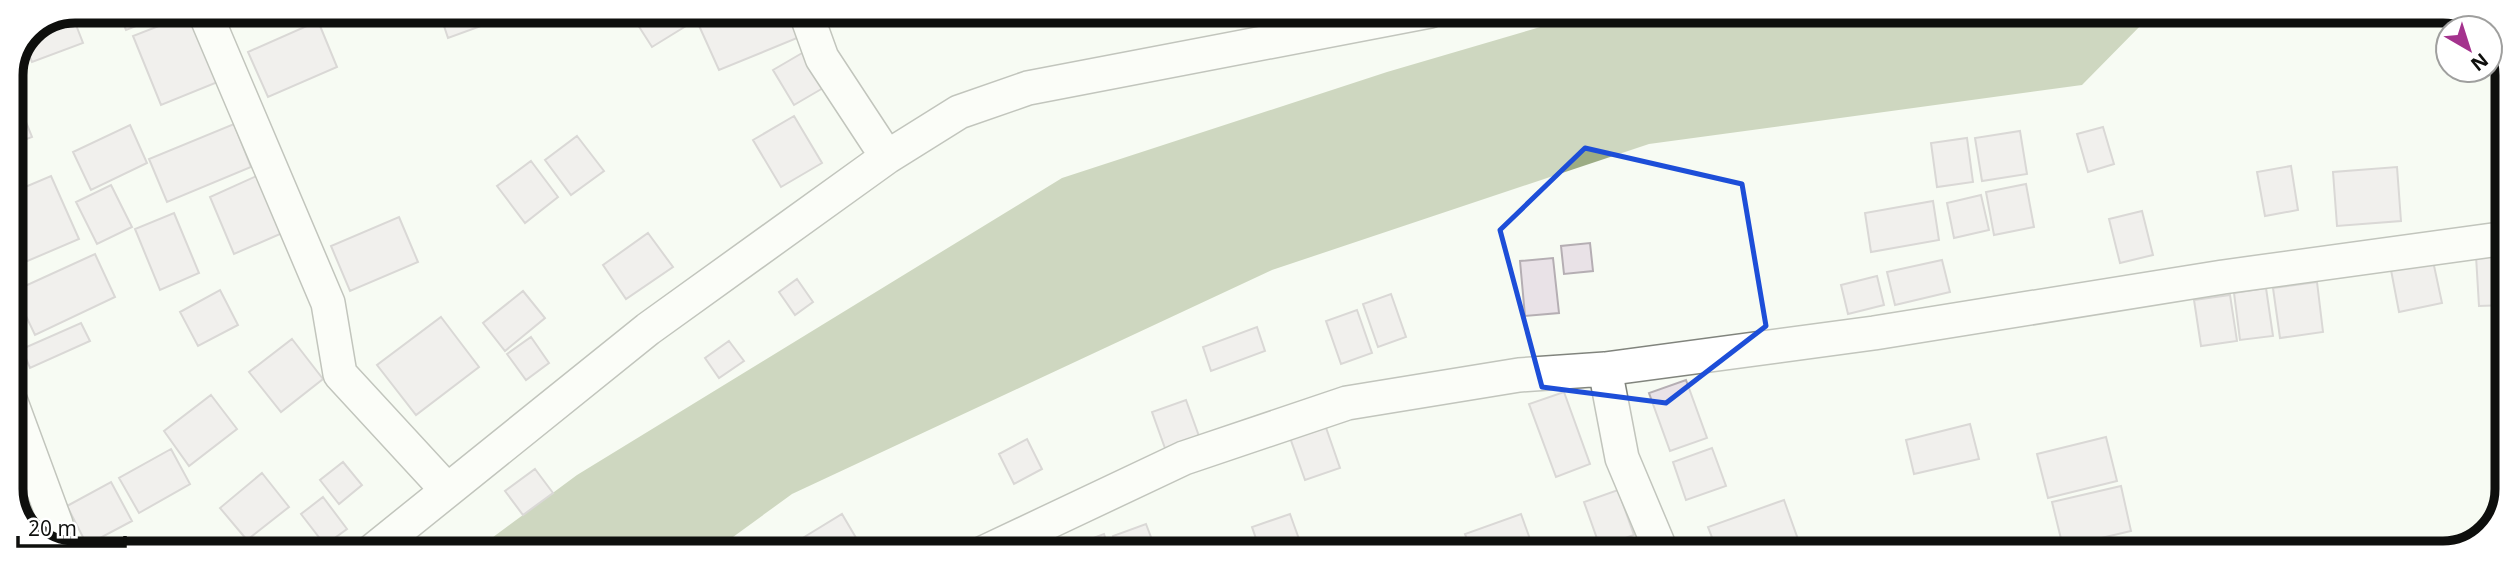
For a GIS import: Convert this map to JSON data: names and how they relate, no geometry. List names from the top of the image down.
{
  "scale_bar": "20 m",
  "north": "bottom right"
}
